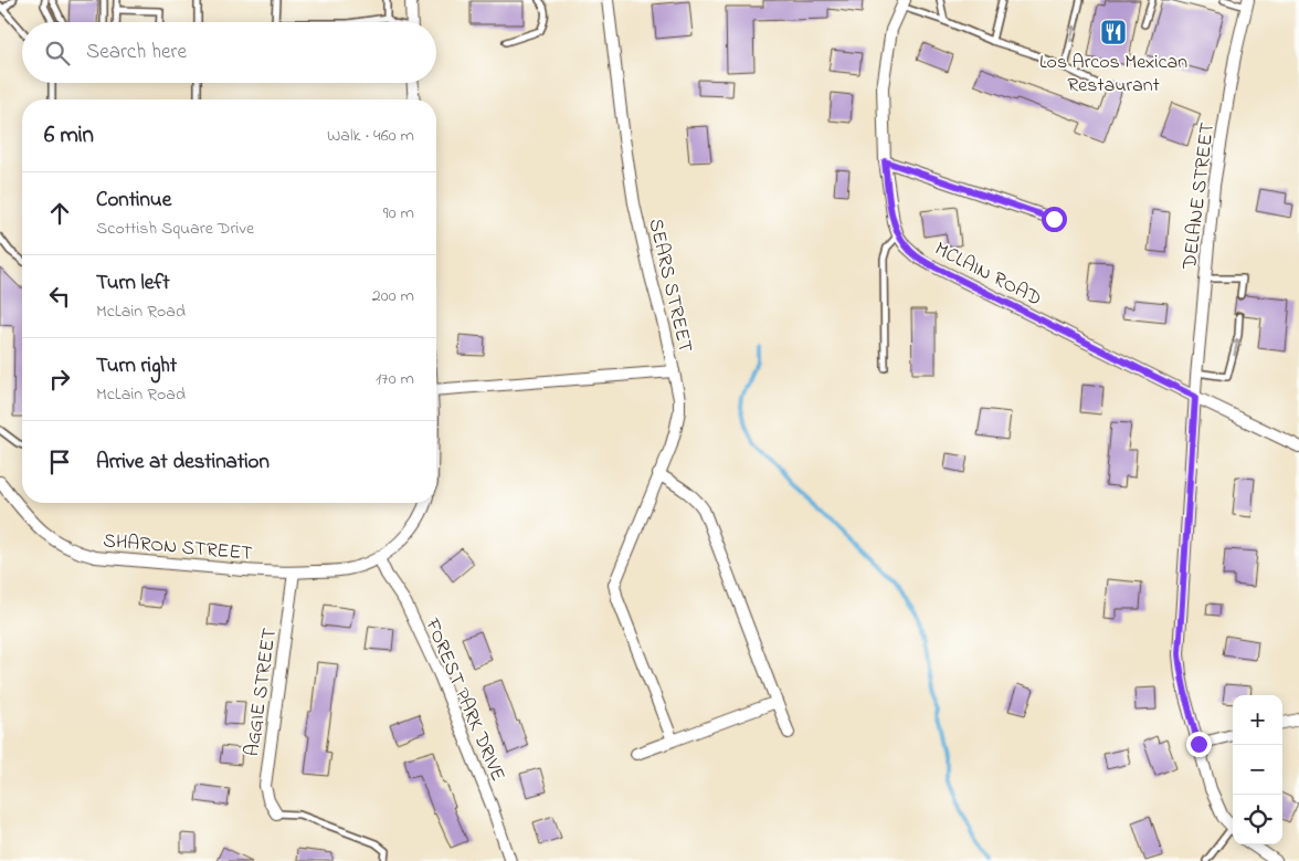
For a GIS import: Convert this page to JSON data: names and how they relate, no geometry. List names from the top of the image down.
{
  "streets": {
    "street": [
      "DELANE STREET",
      "MCLAIN ROAD",
      "SEARS STREET",
      "SHARON STREET",
      "AGGIE STREET",
      "FOREST PARK DRIVE"
    ]
  },
  "crossings": [
    ["DELANE STREET", "MCLAIN ROAD"],
    ["SHARON STREET", "AGGIE STREET"],
    ["SHARON STREET", "FOREST PARK DRIVE"]
  ],
  "places": {
    "restaurant": ["Los Arcos Mexican Restaurant"]
  },
  "page": {
    "search": "Search here",
    "heading": ["6 min", "Walk · 460 m"],
    "list": [
      ["Continue", "Scottish Square Drive", "90 m"],
      ["Turn left", "McLain Road", "200 m"],
      ["Turn right", "McLain Road", "170 m"],
      "Arrive at destination"
    ],
    "map_buttons": ["+", "−"]
  }
}
